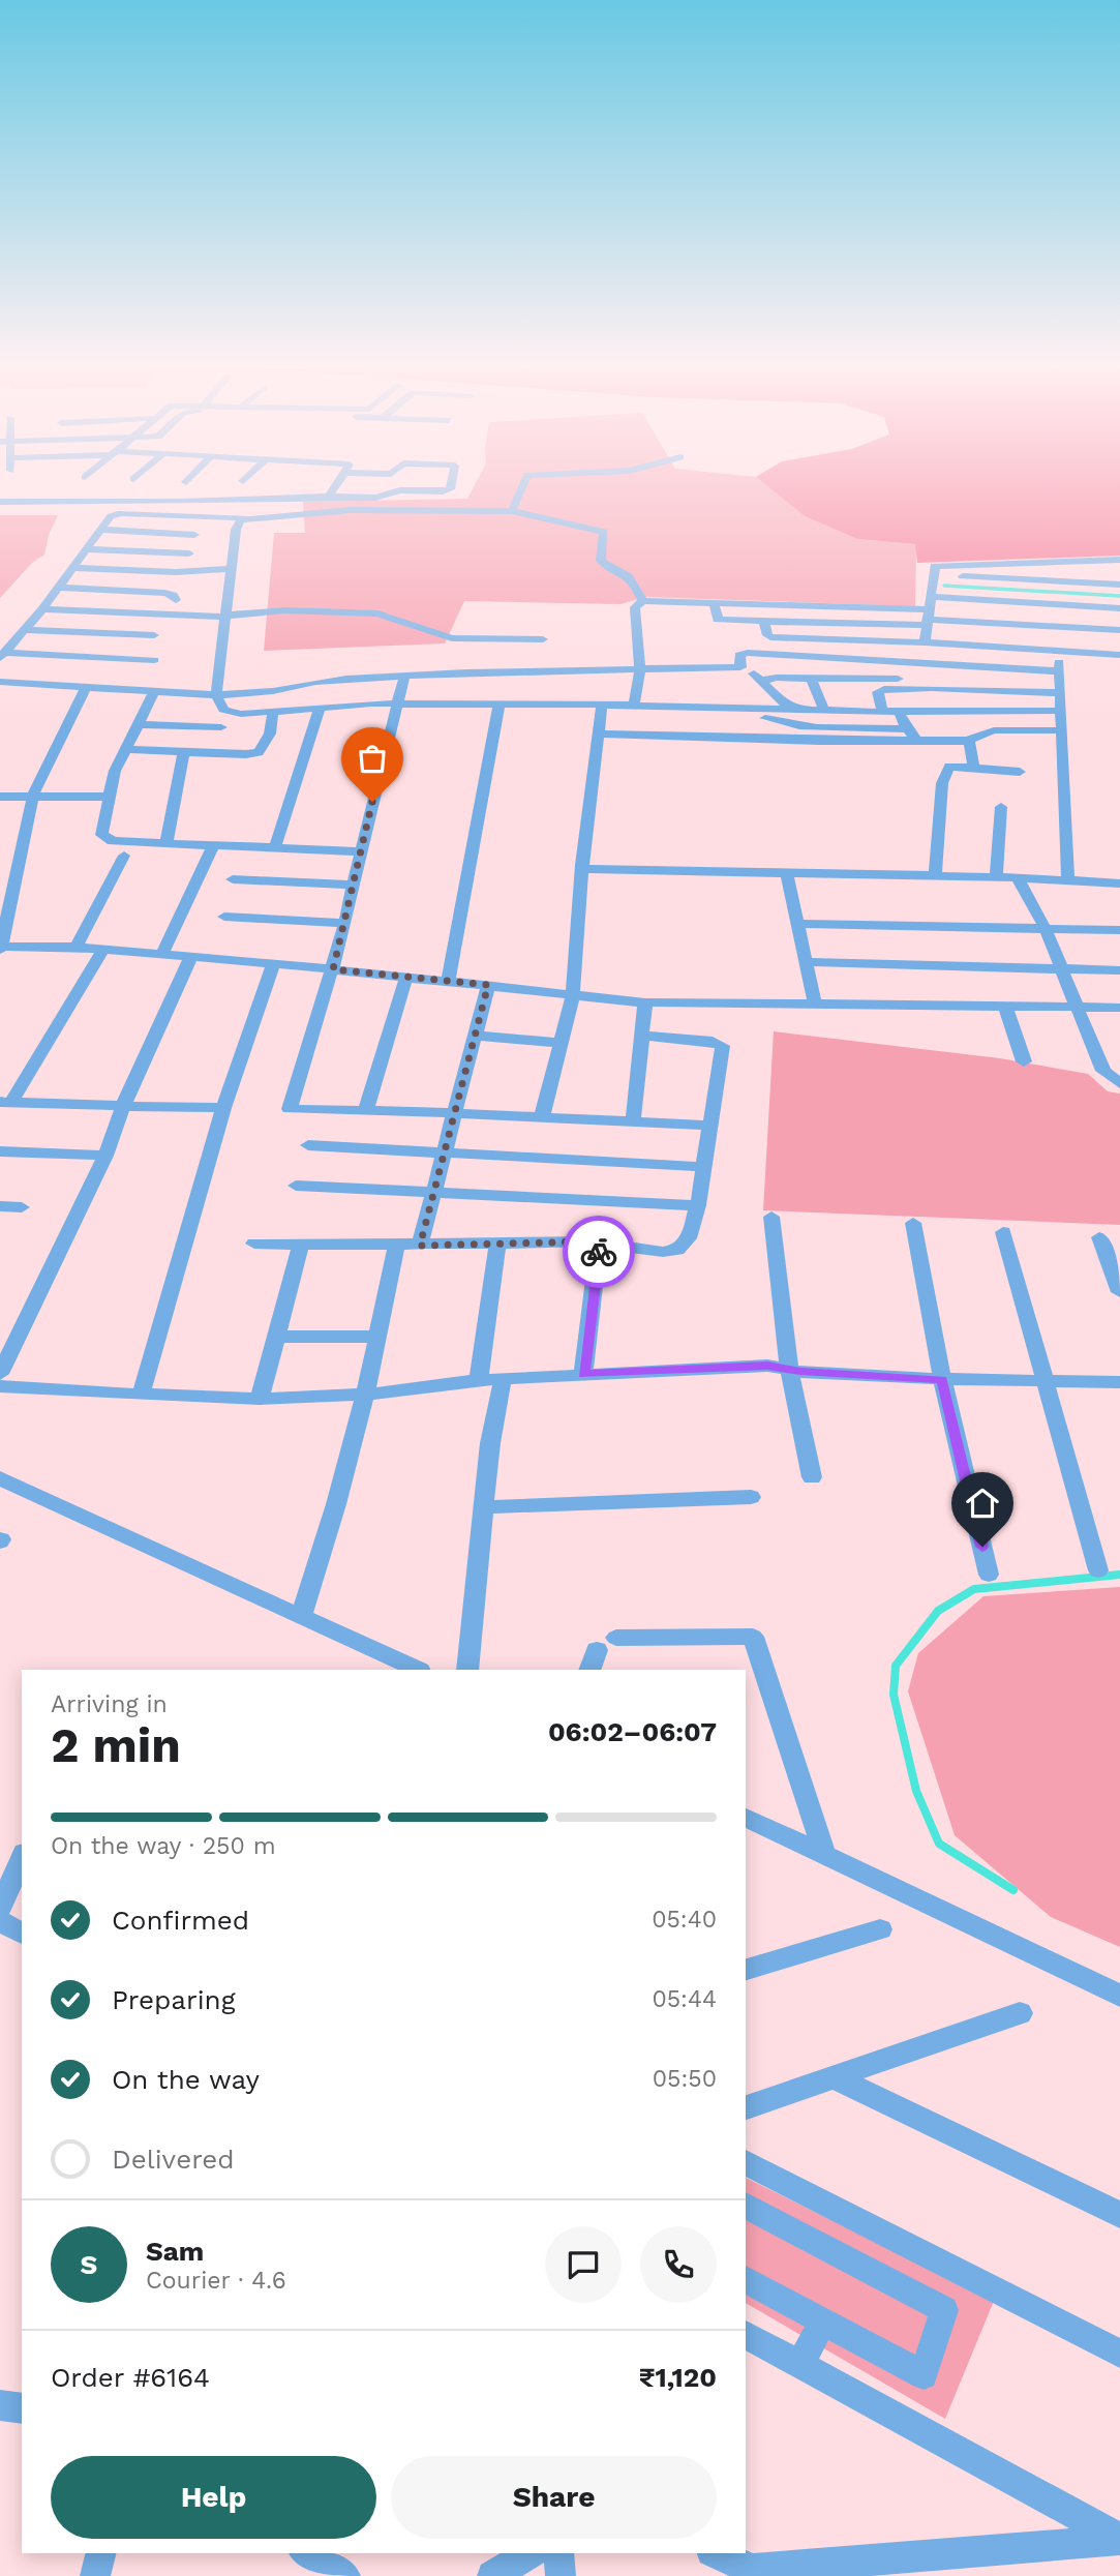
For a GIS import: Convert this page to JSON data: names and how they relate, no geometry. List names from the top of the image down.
{
  "page": {
    "heading": ["2 min", "Arriving in", "06:02–06:07"],
    "panel": [
      "Sam",
      "Courier · 4.6",
      "Order #6164",
      "₹1,120"
    ],
    "bar": "On the way · 250 m",
    "list": [
      ["Confirmed", "05:40"],
      ["Preparing", "05:44"],
      ["On the way", "05:50"],
      "Delivered"
    ],
    "round": "S",
    "buttons": ["Help", "Share"]
  }
}
